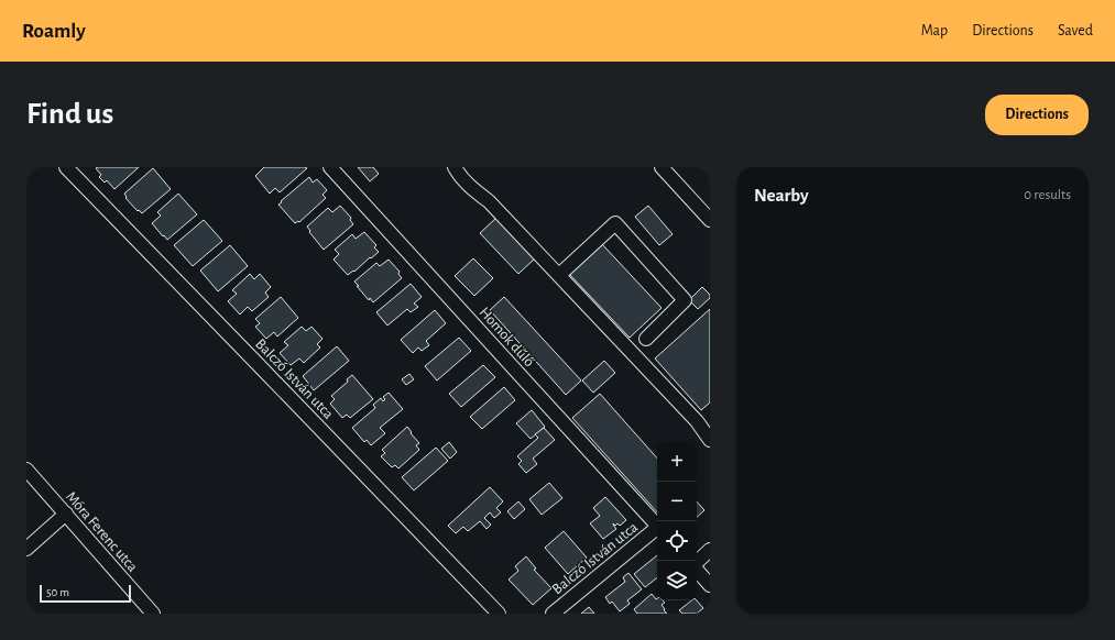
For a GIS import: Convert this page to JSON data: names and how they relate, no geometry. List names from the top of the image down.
{
  "streets": {
    "street": ["Homok dűlő", "Balczó István utca", "Móra Ferenc utca"]
  },
  "scale_bar": "50 m",
  "page": {
    "header": "Roamly",
    "nav": ["Map", "Directions", "Saved"],
    "buttons": "Directions",
    "title": "Find us",
    "heading": ["Nearby", "0 results"],
    "map_buttons": ["+", "−"],
    "scale": "50 m"
  }
}
